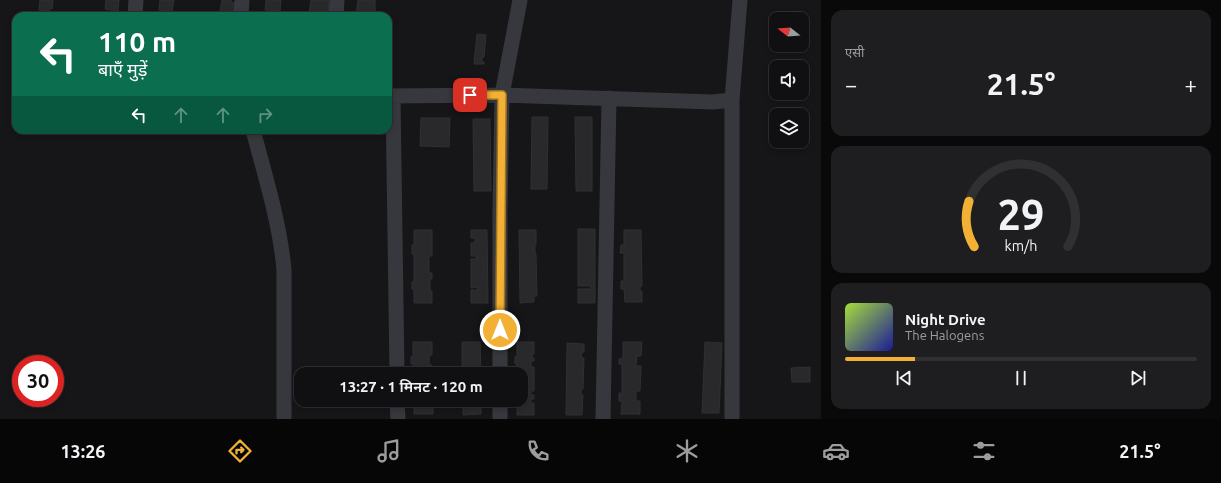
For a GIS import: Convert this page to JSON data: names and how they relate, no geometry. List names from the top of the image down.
{
  "north": "left",
  "page": {
    "tile": "एसी",
    "turn": ["110 m", "बाएँ मुड़ें"],
    "heat": ["−", "21.5°", "+"],
    "song": ["Night Drive", "The Halogens"],
    "limit": "30",
    "trip": "13:27 · 1 मिनट · 120 m",
    "tabs": ["13:26", "21.5°"],
    "gauge": ["29", "km/h"]
  }
}
